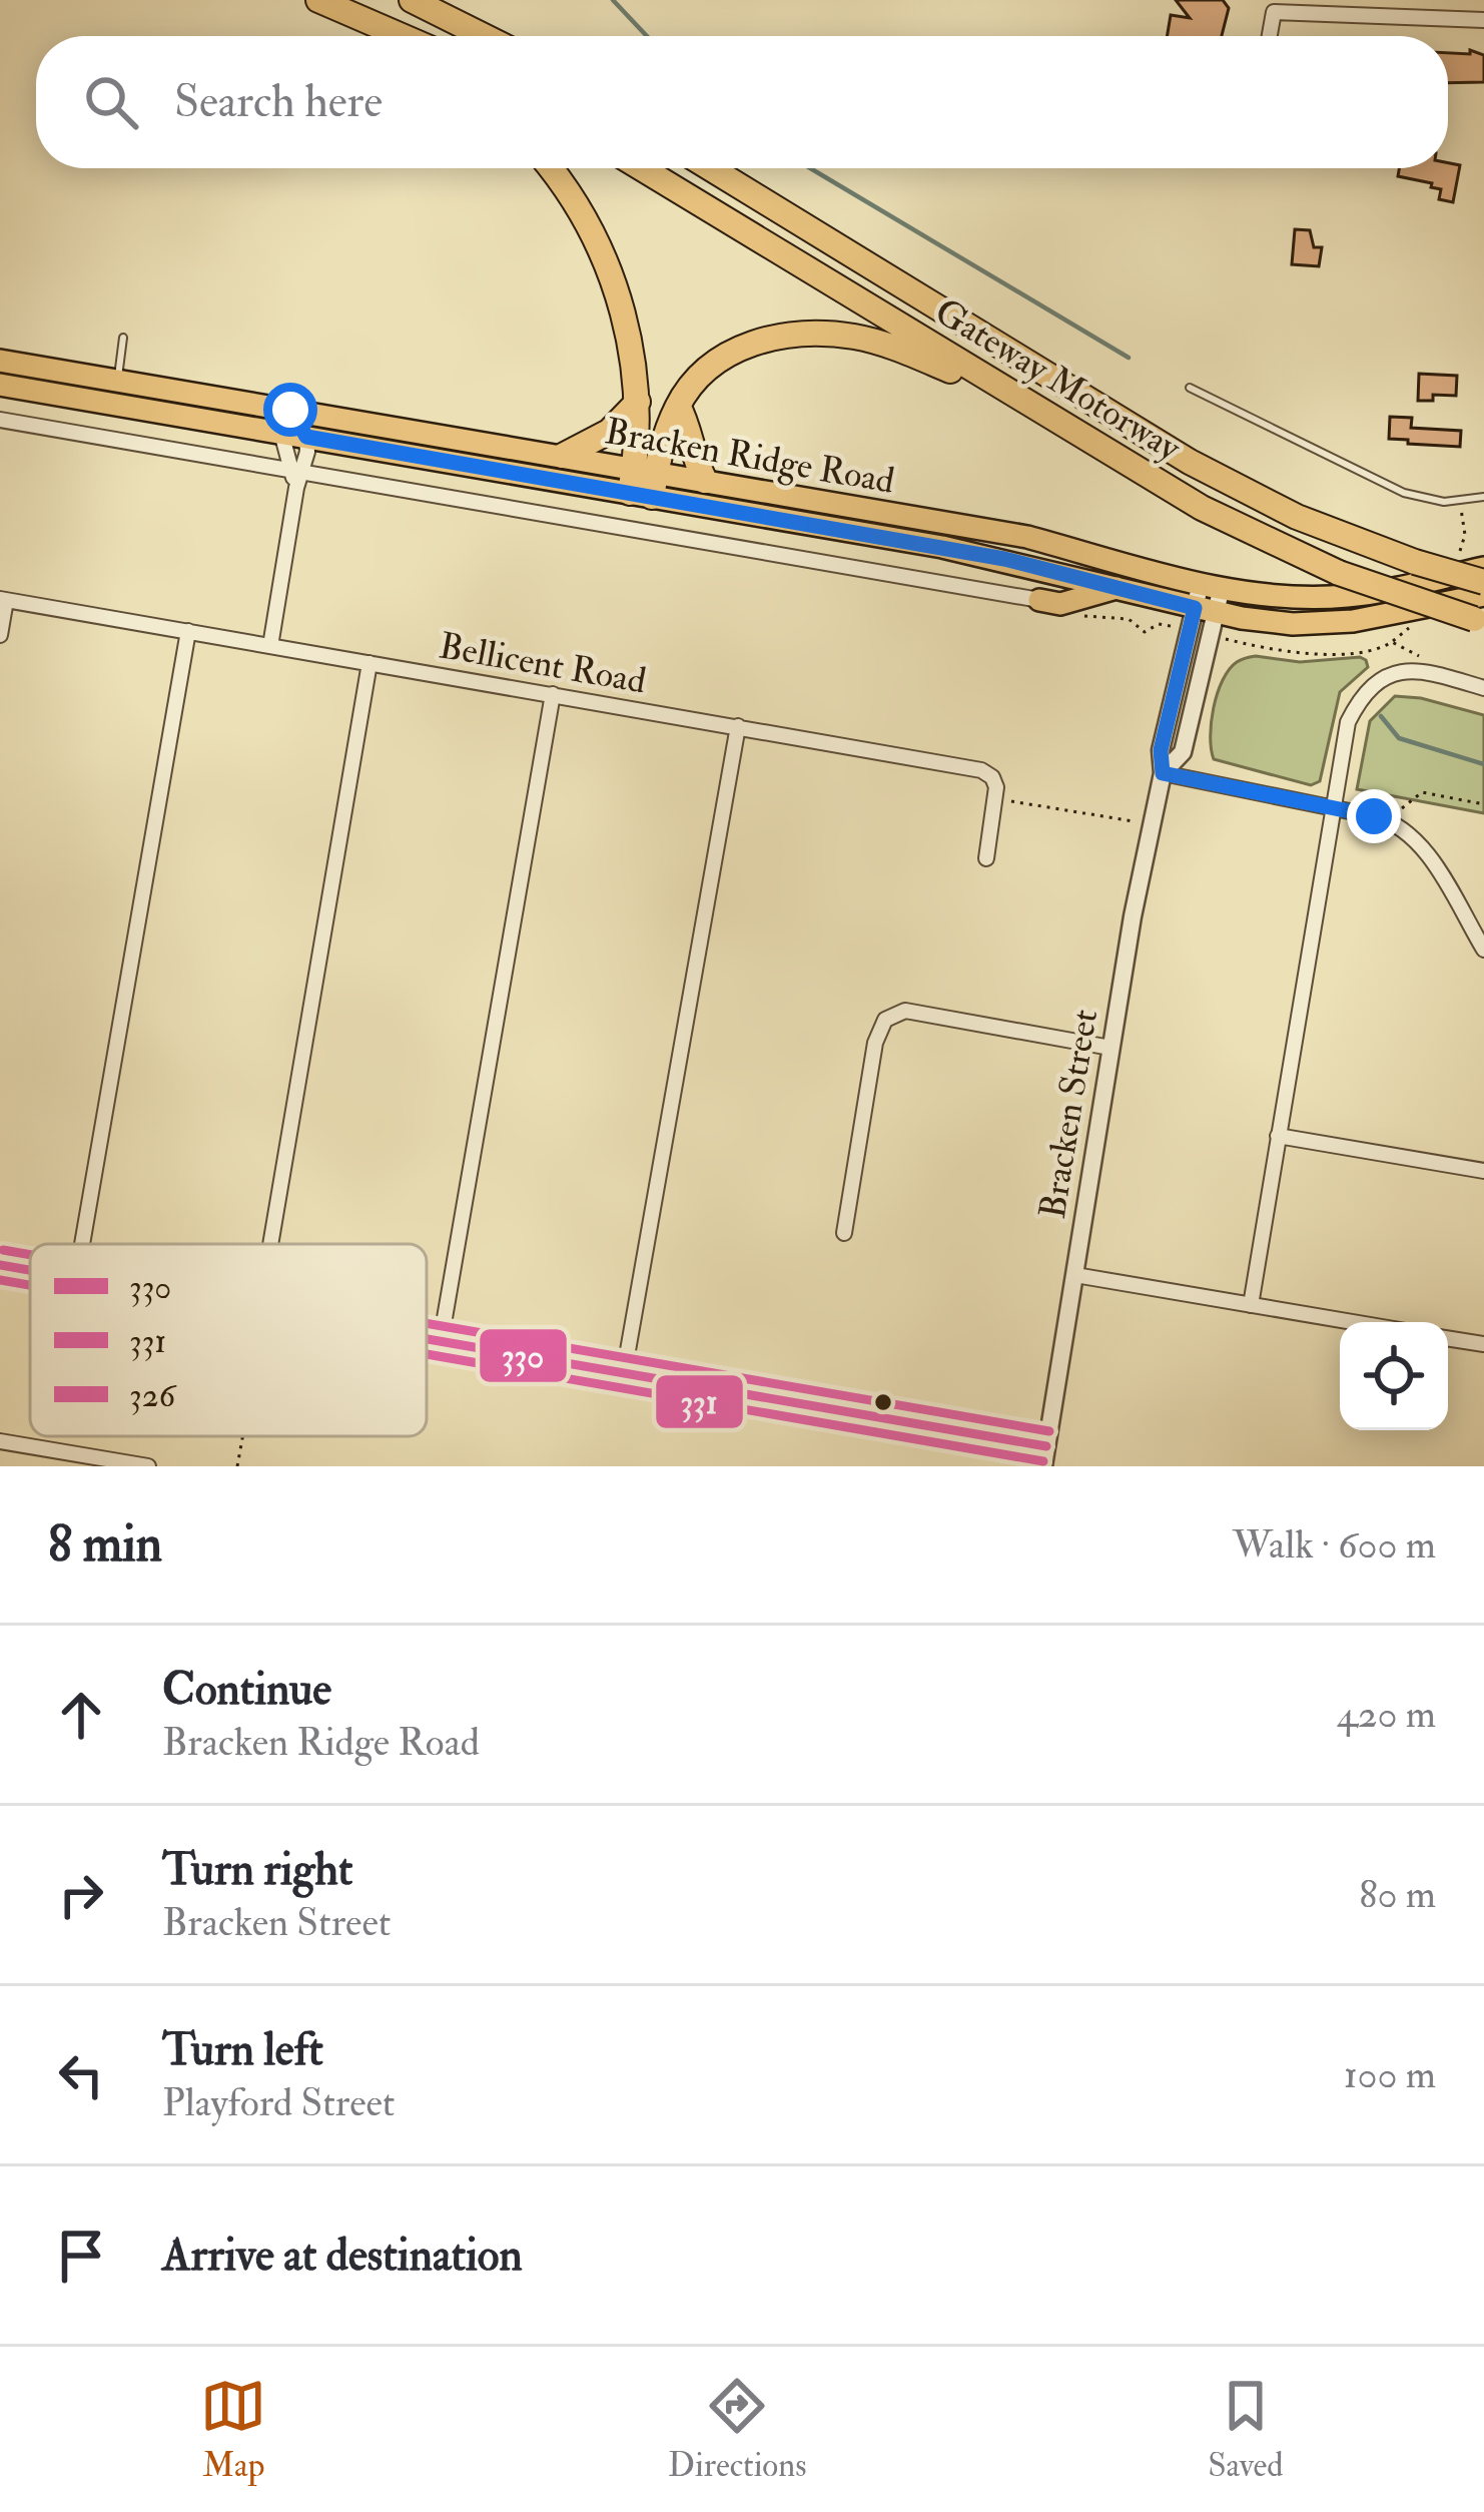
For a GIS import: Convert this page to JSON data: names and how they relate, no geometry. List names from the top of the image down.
{
  "streets": {
    "highway": ["Gateway Motorway"],
    "main road": ["Bracken Ridge Road"],
    "street": ["Bellicent Road", "Bracken Street"]
  },
  "crossings": [
    ["Bracken Ridge Road", "Bracken Street"]
  ],
  "lines": ["transit line 326", "transit line 330", "transit line 331"],
  "legend": ["330", "331", "326"],
  "page": {
    "search": "Search here",
    "heading": ["8 min", "Walk · 600 m"],
    "list": [
      ["Continue", "Bracken Ridge Road", "420 m"],
      ["Turn right", "Bracken Street", "80 m"],
      ["Turn left", "Playford Street", "100 m"],
      "Arrive at destination"
    ],
    "nav": ["Map", "Directions", "Saved"]
  }
}
